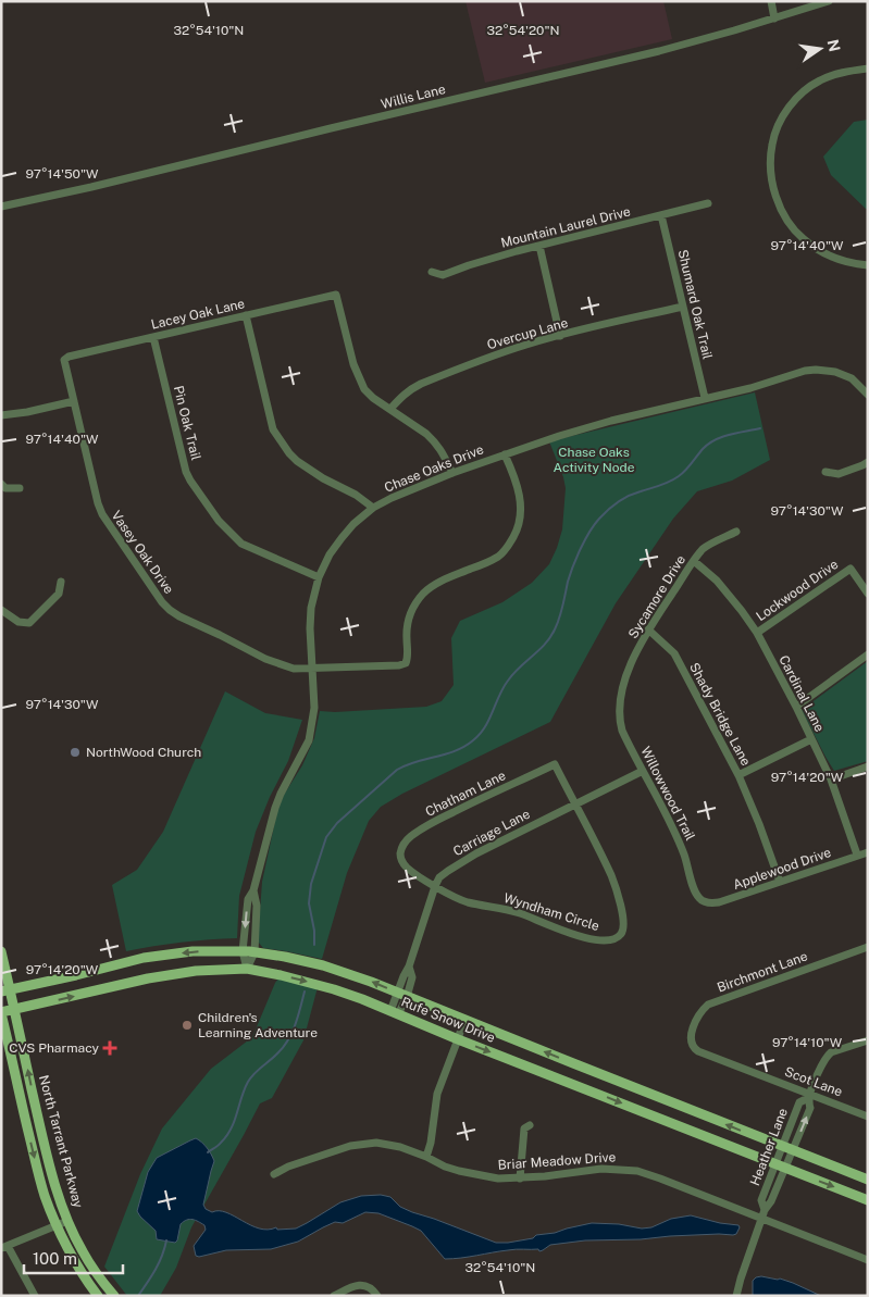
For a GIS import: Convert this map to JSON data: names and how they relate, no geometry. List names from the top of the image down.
{
  "streets": {
    "main road": ["Rufe Snow Drive", "North Tarrant Parkway"],
    "street": [
      "Willis Lane",
      "Mountain Laurel Drive",
      "Shumard Oak Trail",
      "Lacey Oak Lane",
      "Overcup Lane",
      "Pin Oak Trail",
      "Chase Oaks Drive",
      "Vasey Oak Drive",
      "Lockwood Drive",
      "Sycamore Drive",
      "Cardinal Lane",
      "Shady Bridge Lane",
      "Chatham Lane",
      "Willowwood Trail",
      "Carriage Lane",
      "Applewood Drive",
      "Wyndham Circle",
      "Birchmont Lane",
      "Scot Lane",
      "Heather Lane",
      "Briar Meadow Drive"
    ]
  },
  "crossings": [
    ["Mountain Laurel Drive", "Shumard Oak Trail"],
    ["Shumard Oak Trail", "Overcup Lane"],
    ["Shumard Oak Trail", "Chase Oaks Drive"],
    ["Lacey Oak Lane", "Overcup Lane"],
    ["Lacey Oak Lane", "Pin Oak Trail"],
    ["Lacey Oak Lane", "Vasey Oak Drive"],
    ["Pin Oak Trail", "Chase Oaks Drive"],
    ["Chase Oaks Drive", "Vasey Oak Drive"],
    ["Chase Oaks Drive", "Rufe Snow Drive"],
    ["Lockwood Drive", "Cardinal Lane"],
    ["Sycamore Drive", "Cardinal Lane"],
    ["Sycamore Drive", "Shady Bridge Lane"],
    ["Sycamore Drive", "Willowwood Trail"],
    ["Cardinal Lane", "Applewood Drive"],
    ["Shady Bridge Lane", "Applewood Drive"],
    ["Chatham Lane", "Carriage Lane"],
    ["Chatham Lane", "Wyndham Circle"],
    ["Willowwood Trail", "Carriage Lane"],
    ["Willowwood Trail", "Applewood Drive"],
    ["Carriage Lane", "Wyndham Circle"],
    ["Carriage Lane", "Rufe Snow Drive"],
    ["Birchmont Lane", "Scot Lane"],
    ["Rufe Snow Drive", "North Tarrant Parkway"],
    ["Rufe Snow Drive", "Heather Lane"],
    ["Scot Lane", "Heather Lane"],
    ["Heather Lane", "Briar Meadow Drive"]
  ],
  "parks": ["Chase Oaks Activity Node"],
  "places": {
    "other": ["NorthWood Church", "Children's Learning Adventure"],
    "health": ["CVS Pharmacy"]
  },
  "scale_bar": "100 m",
  "north": "right",
  "coordinates": [
    "32°54'10\"N",
    "32°54'20\"N",
    "97°14'50\"W",
    "97°14'40\"W",
    "97°14'30\"W",
    "97°14'20\"W",
    "97°14'10\"W"
  ]
}
